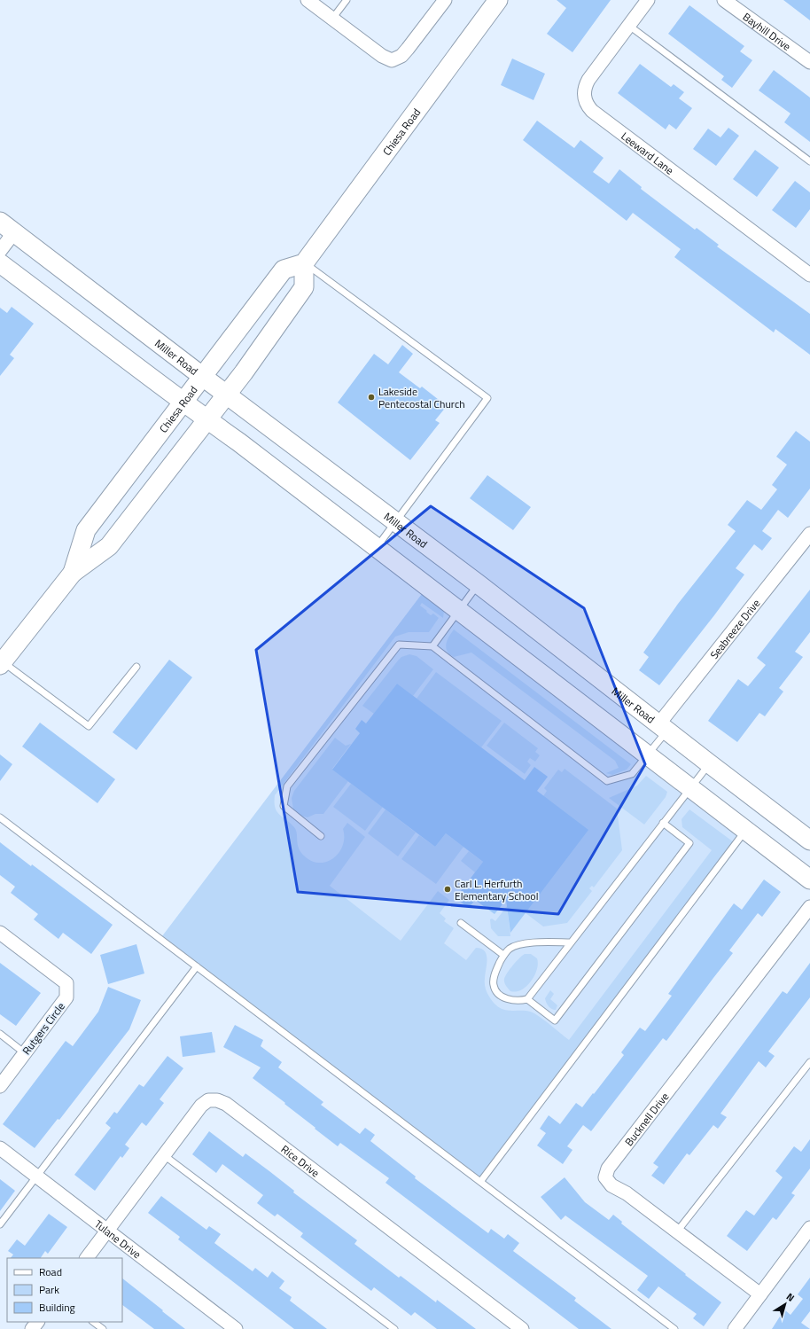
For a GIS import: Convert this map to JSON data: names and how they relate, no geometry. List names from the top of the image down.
{
  "streets": {
    "main road": ["Chiesa Road", "Miller Road"],
    "street": [
      "Bayhill Drive",
      "Leeward Lane",
      "Seabreeze Drive",
      "Rutgers Circle",
      "Bucknell Drive",
      "Rice Drive",
      "Tulane Drive"
    ]
  },
  "crossings": [
    ["Chiesa Road", "Miller Road"],
    ["Miller Road", "Seabreeze Drive"],
    ["Rice Drive", "Tulane Drive"]
  ],
  "places": ["Lakeside Pentecostal Church", "Carl L. Herfurth Elementary School"],
  "legend": ["Road", "Park", "Building"],
  "north": "top right"
}
